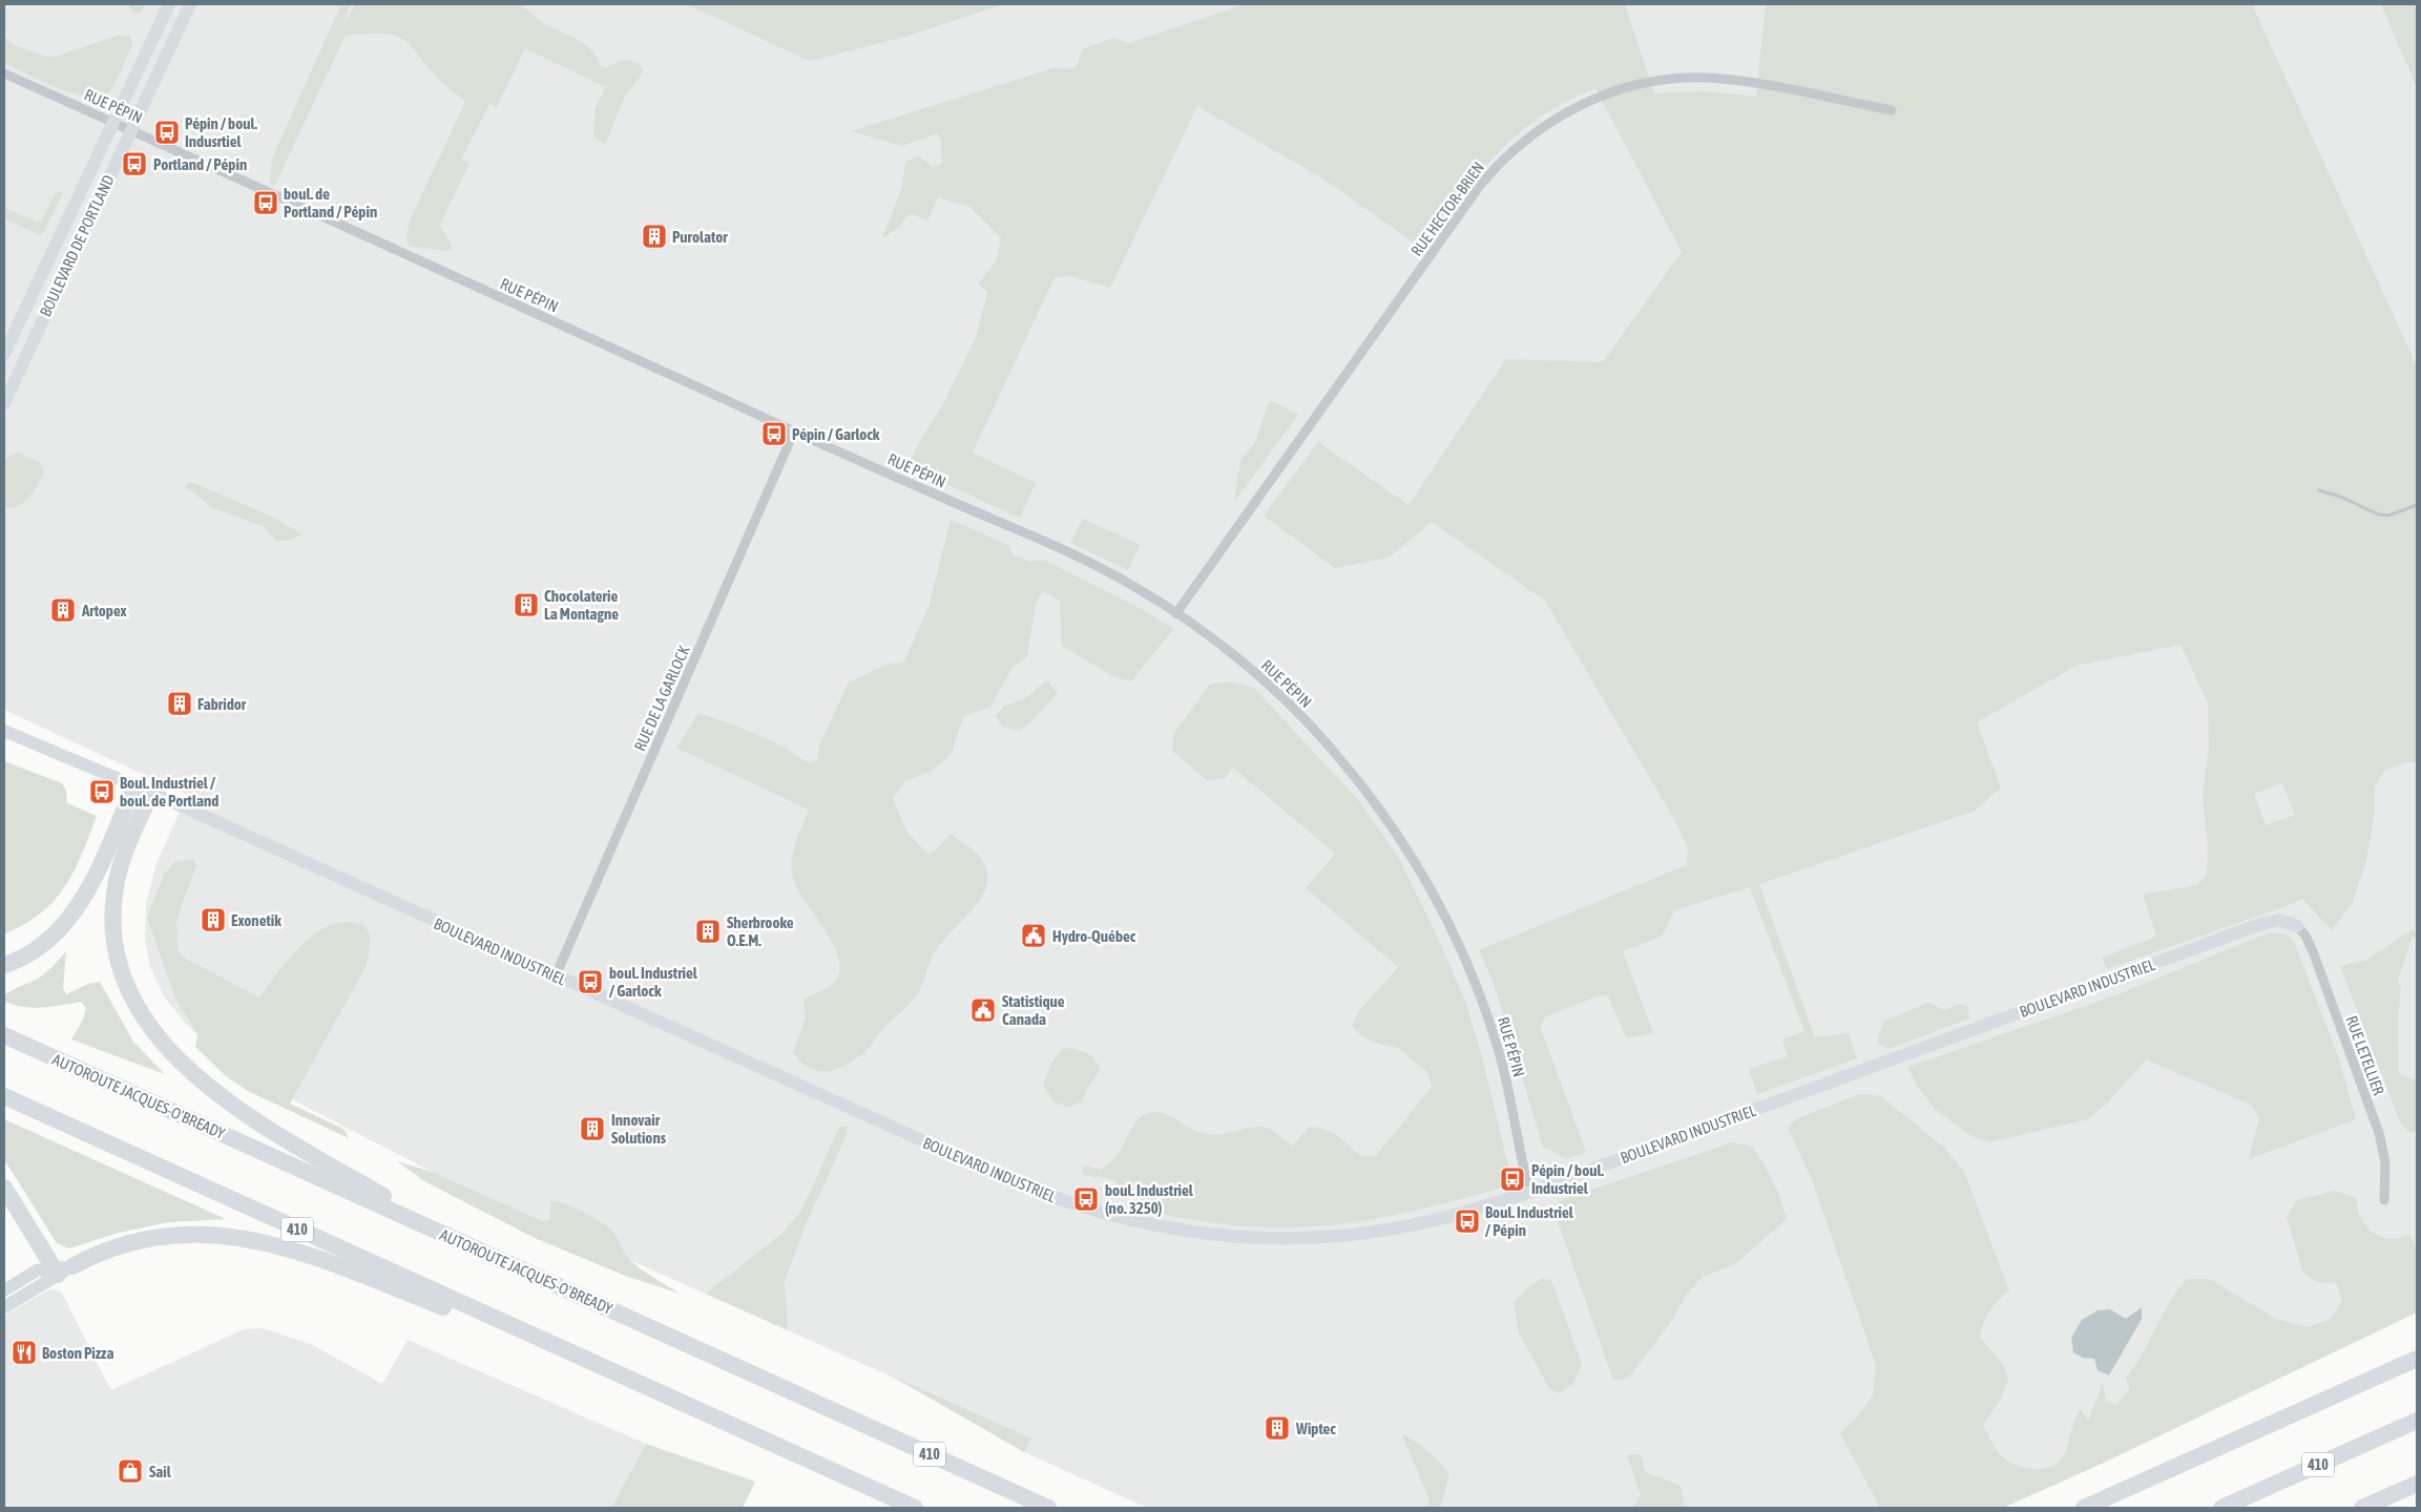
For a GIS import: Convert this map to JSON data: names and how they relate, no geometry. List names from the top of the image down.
{
  "streets": {
    "highway": ["AUTOROUTE JACQUES-O'BREADY", "410"],
    "street": [
      "RUE PÉPIN",
      "RUE HECTOR-BRIEN",
      "BOULEVARD DE PORTLAND",
      "RUE DE LA GARLOCK",
      "BOULEVARD INDUSTRIEL",
      "RUE LETELLIER"
    ]
  },
  "crossings": [
    ["RUE PÉPIN", "RUE HECTOR-BRIEN"],
    ["RUE PÉPIN", "BOULEVARD DE PORTLAND"],
    ["RUE PÉPIN", "RUE DE LA GARLOCK"],
    ["RUE PÉPIN", "BOULEVARD INDUSTRIEL"],
    ["RUE DE LA GARLOCK", "BOULEVARD INDUSTRIEL"],
    ["BOULEVARD INDUSTRIEL", "RUE LETELLIER"]
  ],
  "places": {
    "bus stop": [
      "Pépin / boul. Indusrtiel",
      "Portland / Pépin",
      "boul. de Portland / Pépin",
      "Pépin / Garlock",
      "Boul. Industriel / boul. de Portland",
      "boul. Industriel / Garlock",
      "Pépin / boul. Industriel",
      "boul. Industriel (no. 3250)",
      "Boul. Industriel / Pépin"
    ],
    "building": [
      "Purolator",
      "Chocolaterie La Montagne",
      "Artopex",
      "Fabridor",
      "Exonetik",
      "Sherbrooke O.E.M.",
      "Innovair Solutions",
      "Wiptec"
    ],
    "public building": ["Hydro-Québec", "Statistique Canada"],
    "restaurant": ["Boston Pizza"],
    "shop": ["Sail"]
  }
}
